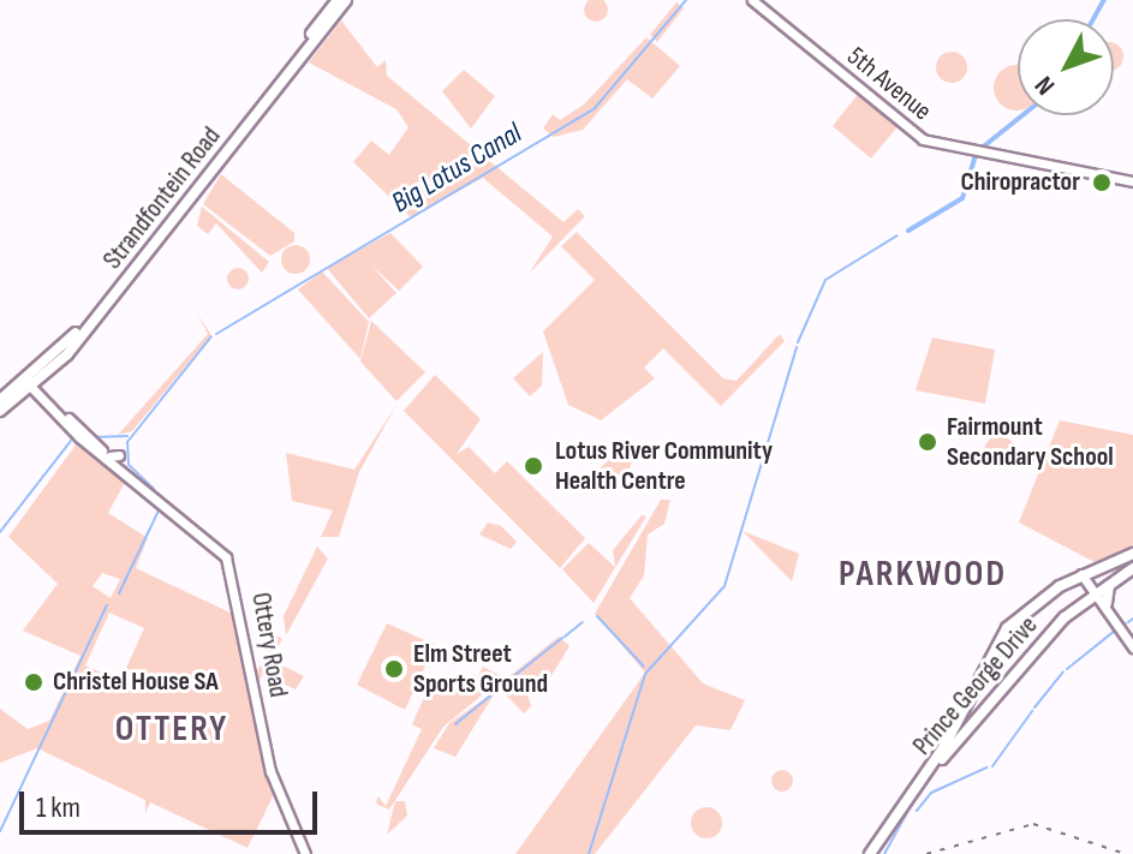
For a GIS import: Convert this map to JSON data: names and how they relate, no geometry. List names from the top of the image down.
{
  "streets": {
    "main road": [
      "5th Avenue",
      "Strandfontein Road",
      "Ottery Road",
      "Prince George Drive"
    ]
  },
  "districts": ["PARKWOOD", "OTTERY"],
  "water": ["Big Lotus Canal"],
  "places": [
    "Chiropractor",
    "Fairmount Secondary School",
    "Lotus River Community Health Centre",
    "Elm Street Sports Ground",
    "Christel House SA"
  ],
  "scale_bar": "1 km",
  "north": "bottom left"
}
